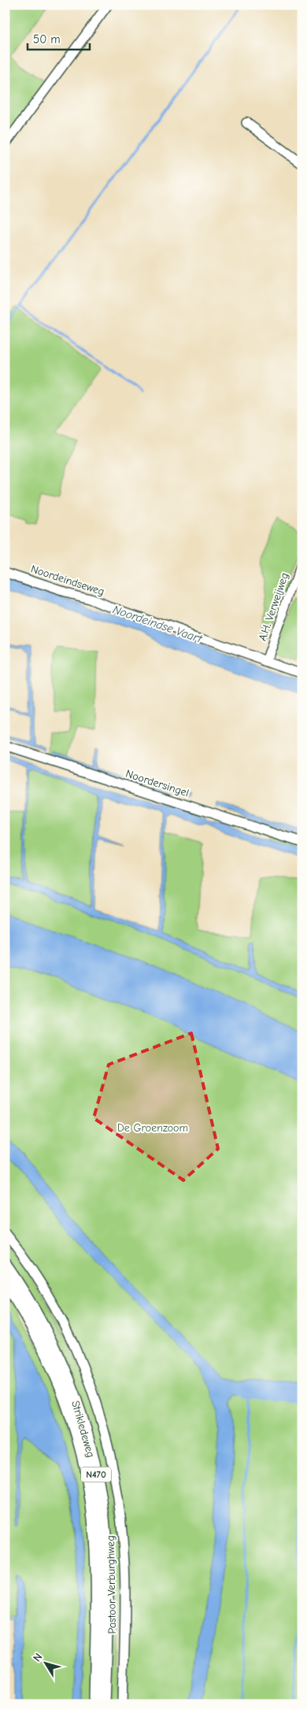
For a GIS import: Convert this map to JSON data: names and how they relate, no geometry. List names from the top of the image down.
{
  "streets": {
    "main road": ["Strikledeweg", "N470"],
    "street": [
      "Noordeindseweg",
      "A.H. Verweijweg",
      "Noordersingel",
      "Pastoor Verburghweg"
    ]
  },
  "crossings": [
    ["Noordeindseweg", "A.H. Verweijweg"]
  ],
  "water": ["Noordeindse Vaart"],
  "parks": ["De Groenzoom"],
  "scale_bar": "50 m",
  "north": "top left"
}
